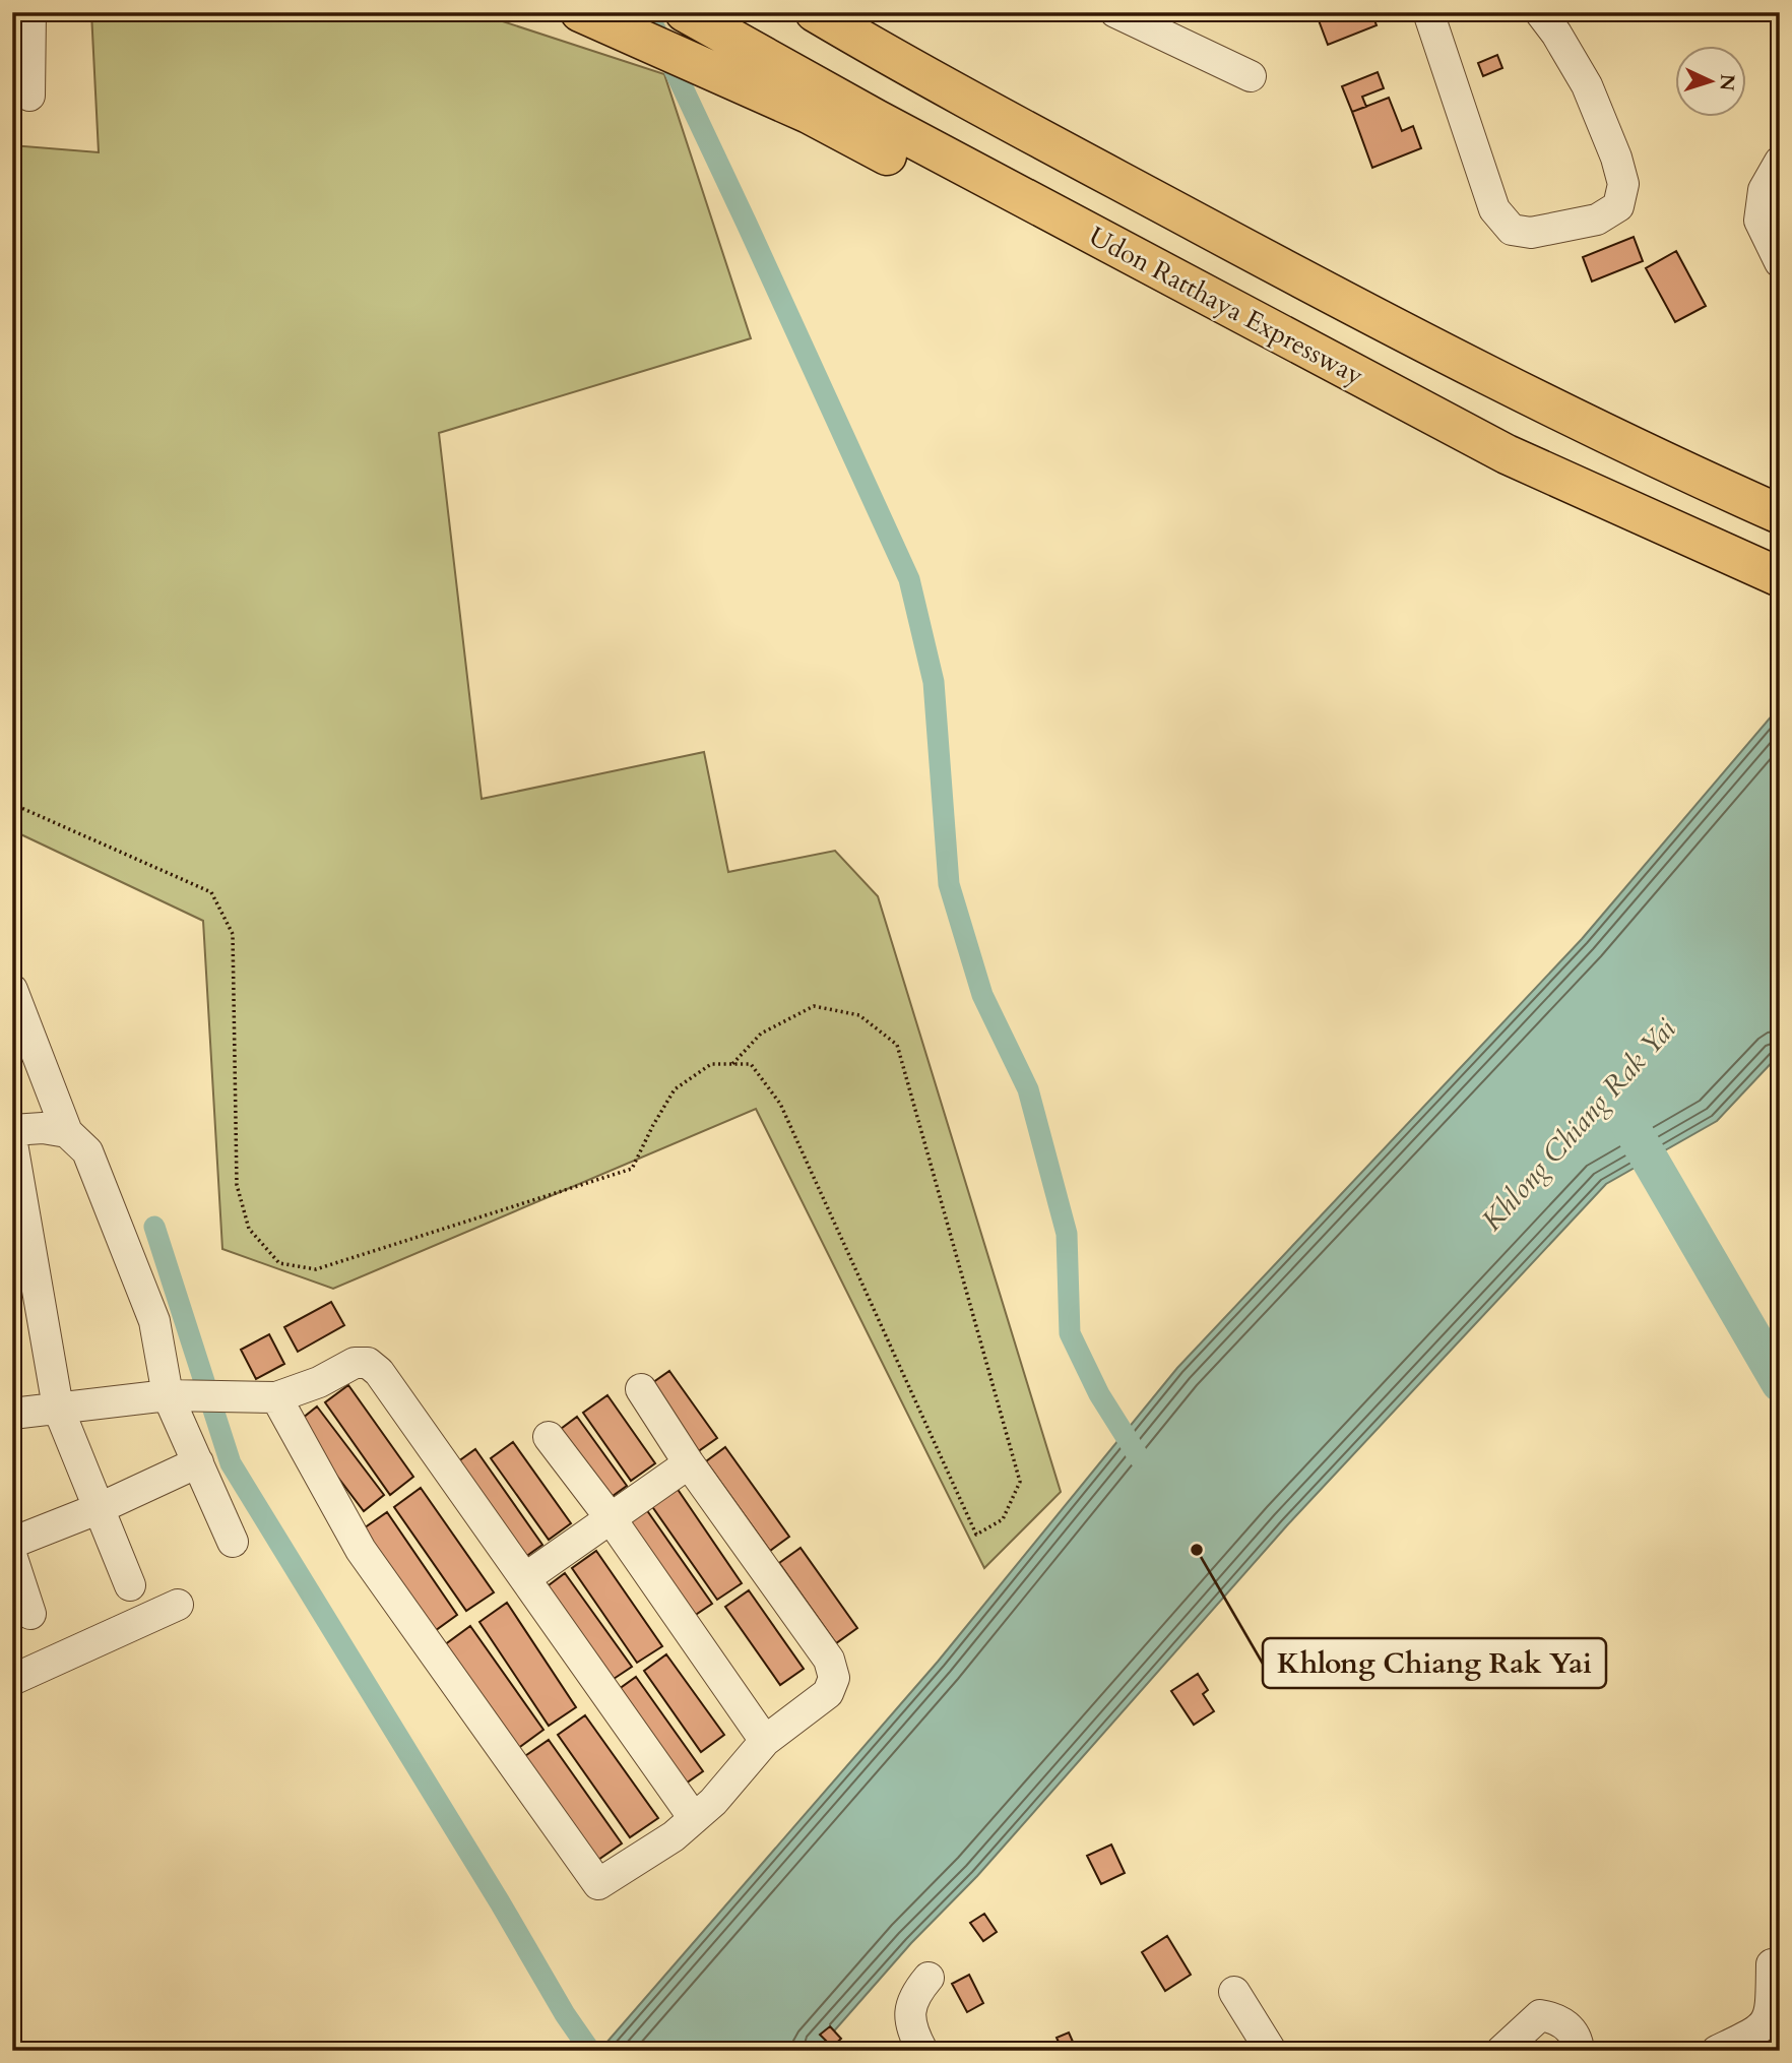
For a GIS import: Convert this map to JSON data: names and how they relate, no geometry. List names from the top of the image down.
{
  "streets": {
    "highway": ["Udon Ratthaya Expressway"]
  },
  "water": ["Khlong Chiang Rak Yai"],
  "places": ["Khlong Chiang Rak Yai"],
  "north": "right"
}
